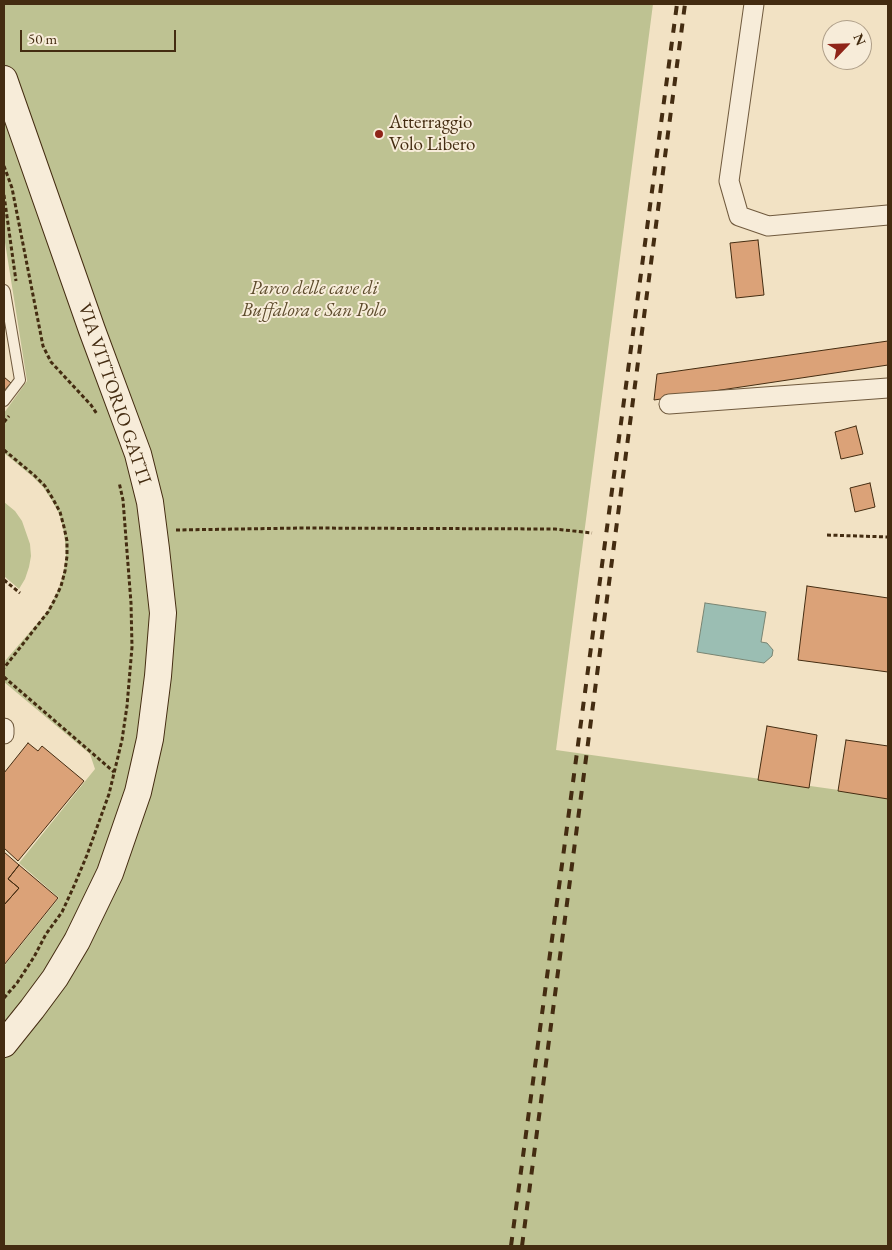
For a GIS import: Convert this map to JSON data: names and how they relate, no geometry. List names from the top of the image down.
{
  "streets": {
    "street": ["VIA VITTORIO GATTI"]
  },
  "parks": ["Parco delle cave di Buffalora e San Polo"],
  "places": ["Atterraggio Volo Libero"],
  "scale_bar": "50 m",
  "north": "top right"
}
